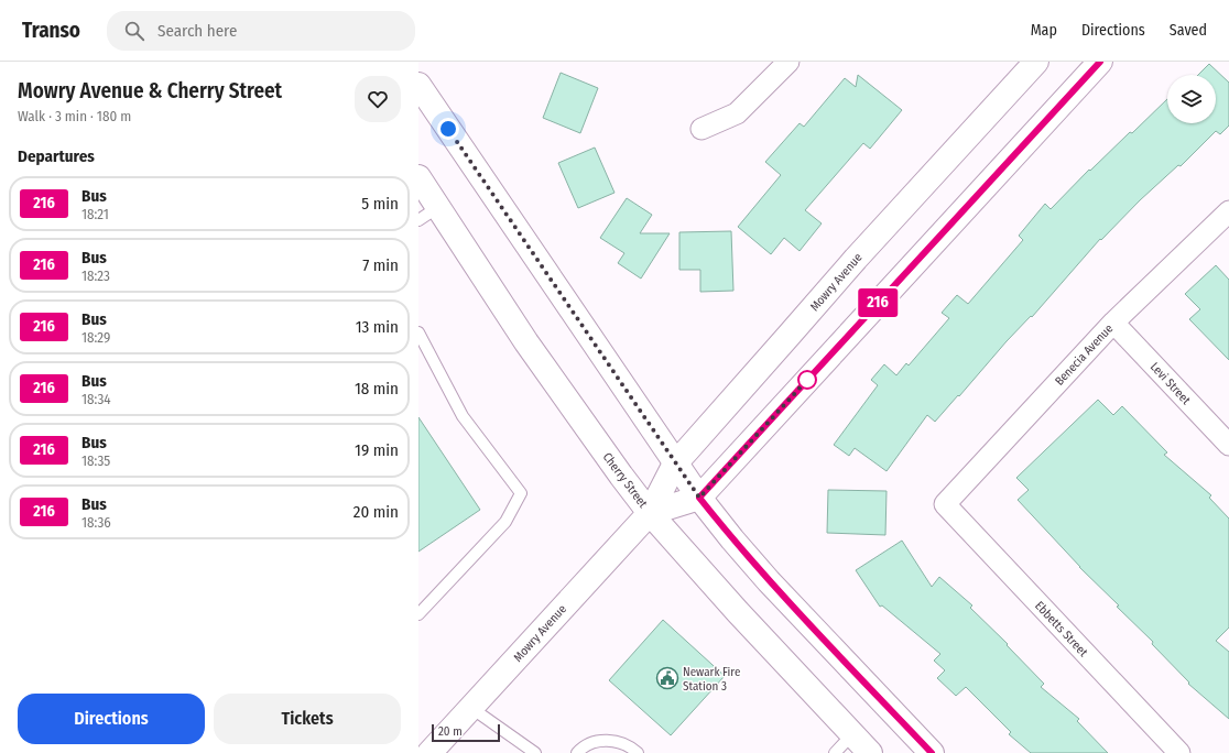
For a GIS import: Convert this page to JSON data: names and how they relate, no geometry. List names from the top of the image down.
{
  "streets": {
    "main road": ["Mowry Avenue", "Cherry Street"],
    "street": ["Benecia Avenue", "Levi Street", "Ebbetts Street"]
  },
  "crossings": [
    ["Mowry Avenue", "Cherry Street"],
    ["Benecia Avenue", "Levi Street"],
    ["Benecia Avenue", "Ebbetts Street"]
  ],
  "places": {
    "public building": ["Newark Fire Station 3"]
  },
  "lines": ["bus line 216"],
  "scale_bar": "20 m",
  "page": {
    "header": "Transo",
    "search": "Search here",
    "nav": ["Map", "Directions", "Saved"],
    "heading": [
      ["Mowry Avenue & Cherry Street", "Walk · 3 min · 180 m"],
      "Departures"
    ],
    "on_map": "216",
    "list": [
      {
        "mark": "216",
        "name": "Bus",
        "note": "18:21",
        "value": "5 min"
      },
      {
        "mark": "216",
        "name": "Bus",
        "note": "18:23",
        "value": "7 min"
      },
      {
        "mark": "216",
        "name": "Bus",
        "note": "18:29",
        "value": "13 min"
      },
      {
        "mark": "216",
        "name": "Bus",
        "note": "18:34",
        "value": "18 min"
      },
      {
        "mark": "216",
        "name": "Bus",
        "note": "18:35",
        "value": "19 min"
      },
      {
        "mark": "216",
        "name": "Bus",
        "note": "18:36",
        "value": "20 min"
      }
    ],
    "buttons": ["Directions", "Tickets"],
    "scale": "20 m"
  }
}
